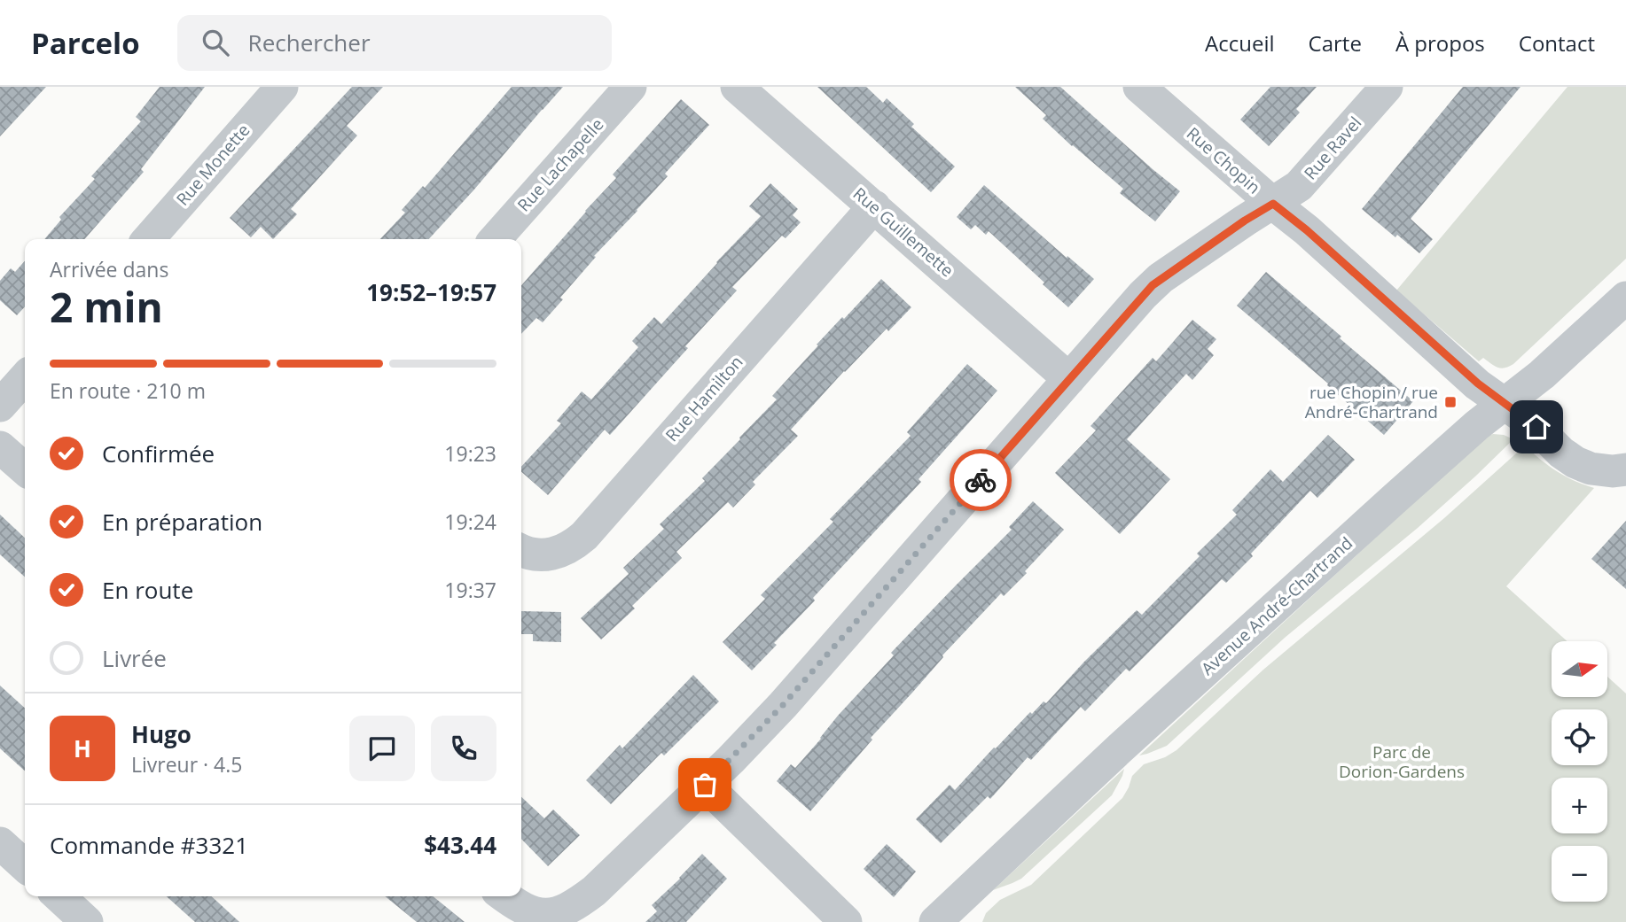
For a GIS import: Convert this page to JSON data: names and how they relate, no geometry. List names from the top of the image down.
{
  "streets": {
    "street": [
      "Rue Ravel",
      "Rue Chopin",
      "Rue Monette",
      "Rue Lachapelle",
      "Rue Guillemette",
      "Rue Hamilton",
      "Avenue André-Chartrand"
    ]
  },
  "crossings": [
    ["Rue Ravel", "Rue Chopin"],
    ["Rue Ravel", "Rue Guillemette"],
    ["Rue Chopin", "Avenue André-Chartrand"],
    ["Rue Guillemette", "Rue Hamilton"]
  ],
  "parks": ["Parc de Dorion-Gardens"],
  "places": {
    "transit": ["rue Chopin / rue André-Chartrand"]
  },
  "north": "right",
  "page": {
    "header": "Parcelo",
    "search": "Rechercher",
    "nav": [
      "Accueil",
      "Carte",
      "À propos",
      "Contact"
    ],
    "heading": ["2 min", "Arrivée dans", "19:52–19:57"],
    "panel": [
      "Hugo",
      "Livreur · 4.5",
      "Commande #3321",
      "$43.44"
    ],
    "bar": "En route · 210 m",
    "list": [
      ["Confirmée", "19:23"],
      ["En préparation", "19:24"],
      ["En route", "19:37"],
      "Livrée"
    ],
    "map_buttons": ["+", "−"],
    "round": "H"
  }
}
